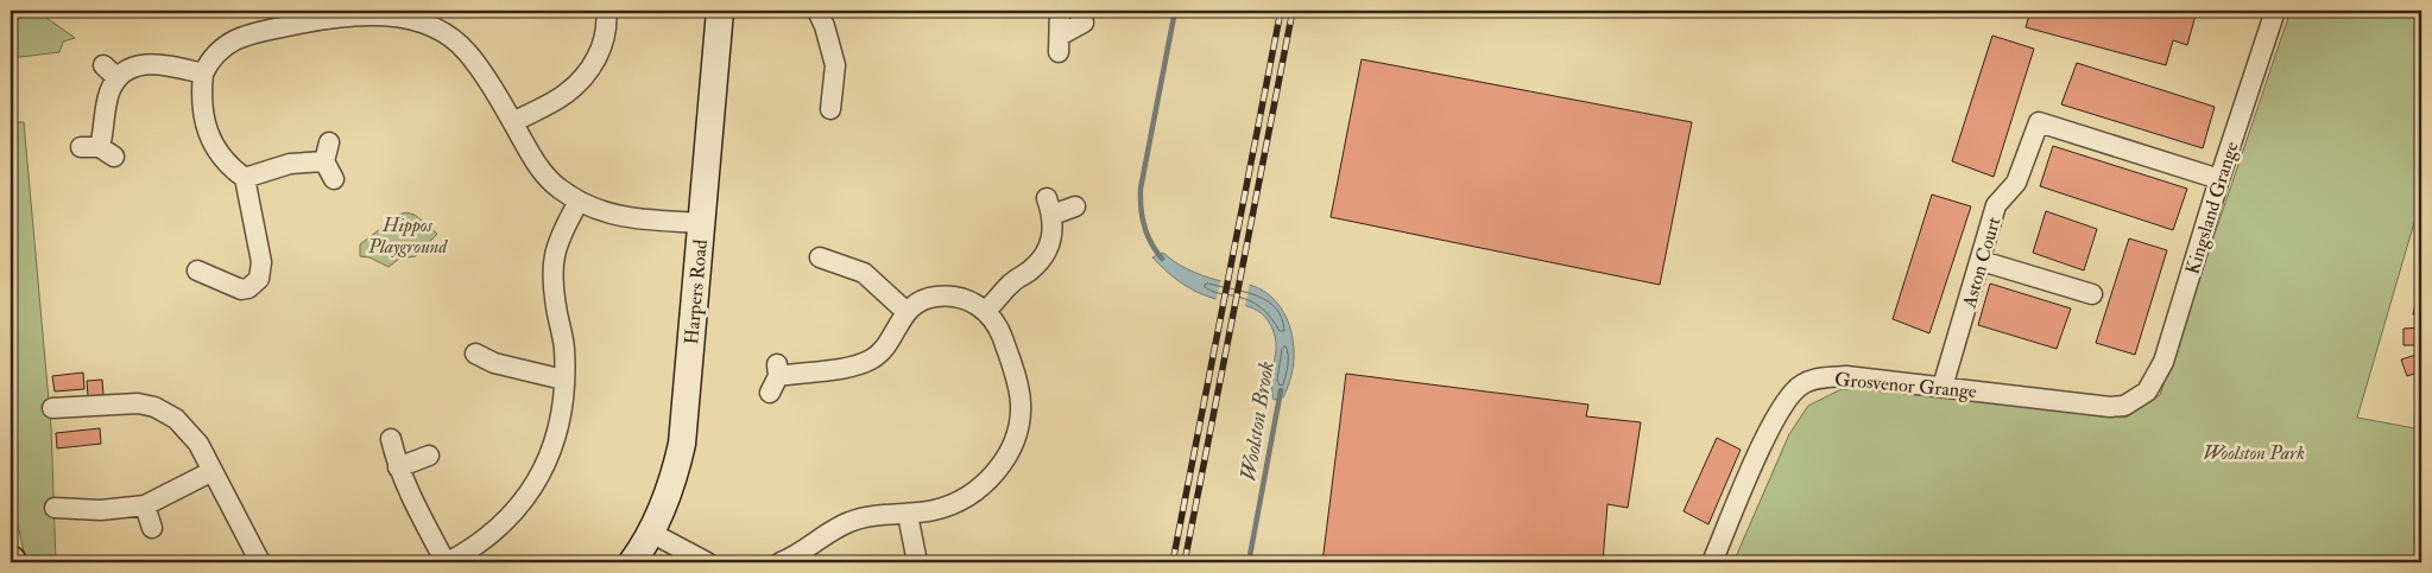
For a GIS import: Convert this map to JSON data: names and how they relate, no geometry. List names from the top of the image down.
{
  "streets": {
    "street": [
      "Kingsland Grange",
      "Aston Court",
      "Harpers Road",
      "Grosvenor Grange"
    ]
  },
  "crossings": [
    ["Kingsland Grange", "Aston Court"],
    ["Kingsland Grange", "Grosvenor Grange"],
    ["Aston Court", "Grosvenor Grange"]
  ],
  "water": ["Woolston Brook"],
  "parks": ["Hippos Playground", "Woolston Park"]
}
